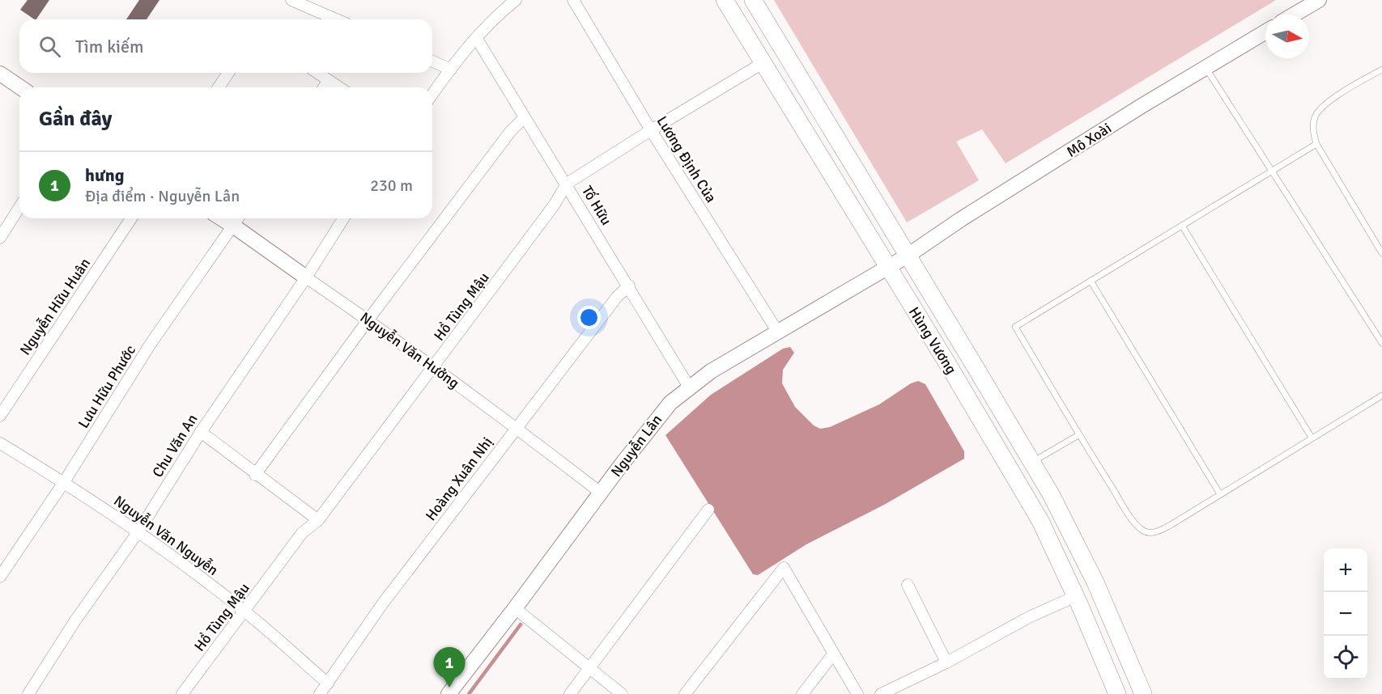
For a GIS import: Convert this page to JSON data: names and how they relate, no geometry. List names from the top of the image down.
{
  "streets": {
    "main road": ["Hùng Vương"],
    "street": [
      "Mô Xoài",
      "Lương Định Của",
      "Tố Hữu",
      "Nguyễn Hữu Huân",
      "Hồ Tùng Mậu",
      "Nguyễn Văn Hưởng",
      "Lưu Hữu Phước",
      "Chu Văn An",
      "Nguyễn Lân",
      "Hoàng Xuân Nhị",
      "Nguyễn Văn Nguyễn"
    ]
  },
  "crossings": [
    ["Mô Xoài", "Hùng Vương"],
    ["Mô Xoài", "Nguyễn Lân"],
    ["Lương Định Của", "Hồ Tùng Mậu"],
    ["Lương Định Của", "Nguyễn Lân"],
    ["Tố Hữu", "Hồ Tùng Mậu"],
    ["Tố Hữu", "Nguyễn Lân"],
    ["Tố Hữu", "Hoàng Xuân Nhị"],
    ["Hồ Tùng Mậu", "Hùng Vương"],
    ["Hồ Tùng Mậu", "Nguyễn Văn Hưởng"],
    ["Hồ Tùng Mậu", "Nguyễn Văn Nguyễn"],
    ["Hùng Vương", "Nguyễn Lân"],
    ["Nguyễn Văn Hưởng", "Lưu Hữu Phước"],
    ["Nguyễn Văn Hưởng", "Chu Văn An"],
    ["Nguyễn Văn Hưởng", "Nguyễn Lân"],
    ["Nguyễn Văn Hưởng", "Hoàng Xuân Nhị"],
    ["Lưu Hữu Phước", "Nguyễn Văn Nguyễn"],
    ["Chu Văn An", "Nguyễn Văn Nguyễn"],
    ["Hoàng Xuân Nhị", "Nguyễn Văn Nguyễn"]
  ],
  "north": "right",
  "page": {
    "search": "Tìm kiếm",
    "heading": "Gần đây",
    "list": [
      {
        "mark": "1",
        "name": "hưng",
        "note": "Địa điểm · Nguyễn Lân",
        "value": "230 m"
      }
    ],
    "map_buttons": ["+", "−"],
    "pins": "1"
  }
}
